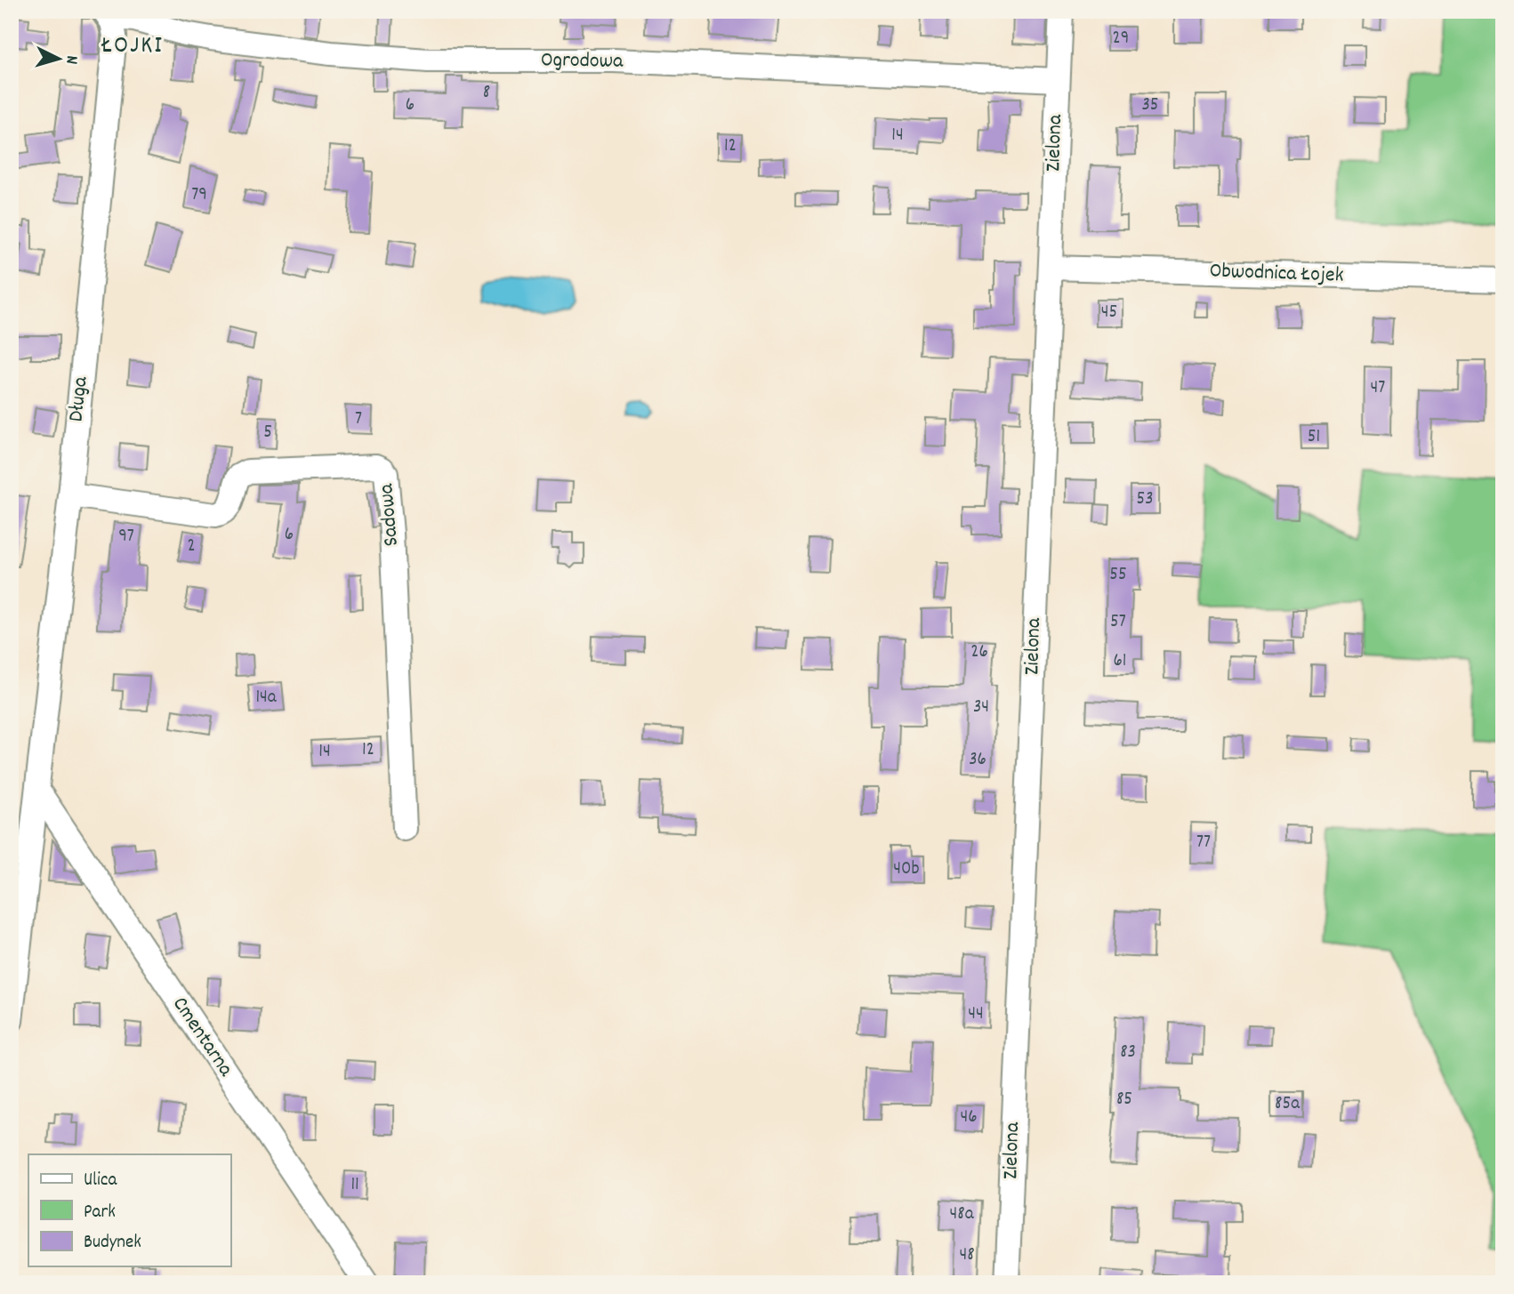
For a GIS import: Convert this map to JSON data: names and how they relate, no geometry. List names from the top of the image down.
{
  "streets": {
    "street": [
      "Ogrodowa",
      "Zielona",
      "Obwodnica Łojek",
      "Długa",
      "Sadowa",
      "Cmentarna"
    ]
  },
  "crossings": [
    ["Ogrodowa", "Zielona"],
    ["Ogrodowa", "Długa"],
    ["Zielona", "Obwodnica Łojek"],
    ["Długa", "Sadowa"],
    ["Długa", "Cmentarna"]
  ],
  "districts": ["ŁOJKI"],
  "house_numbers": [
    "29",
    "8",
    "6",
    "35",
    "14",
    "12",
    "79",
    "45",
    "47",
    "7",
    "5",
    "51",
    "53",
    "6",
    "97",
    "2",
    "55",
    "57",
    "26",
    "61",
    "14a",
    "34",
    "12",
    "14",
    "36",
    "77",
    "40b",
    "44",
    "83",
    "85",
    "85a",
    "46",
    "11",
    "48a",
    "48"
  ],
  "legend": ["Ulica", "Park", "Budynek"],
  "north": "right"
}
